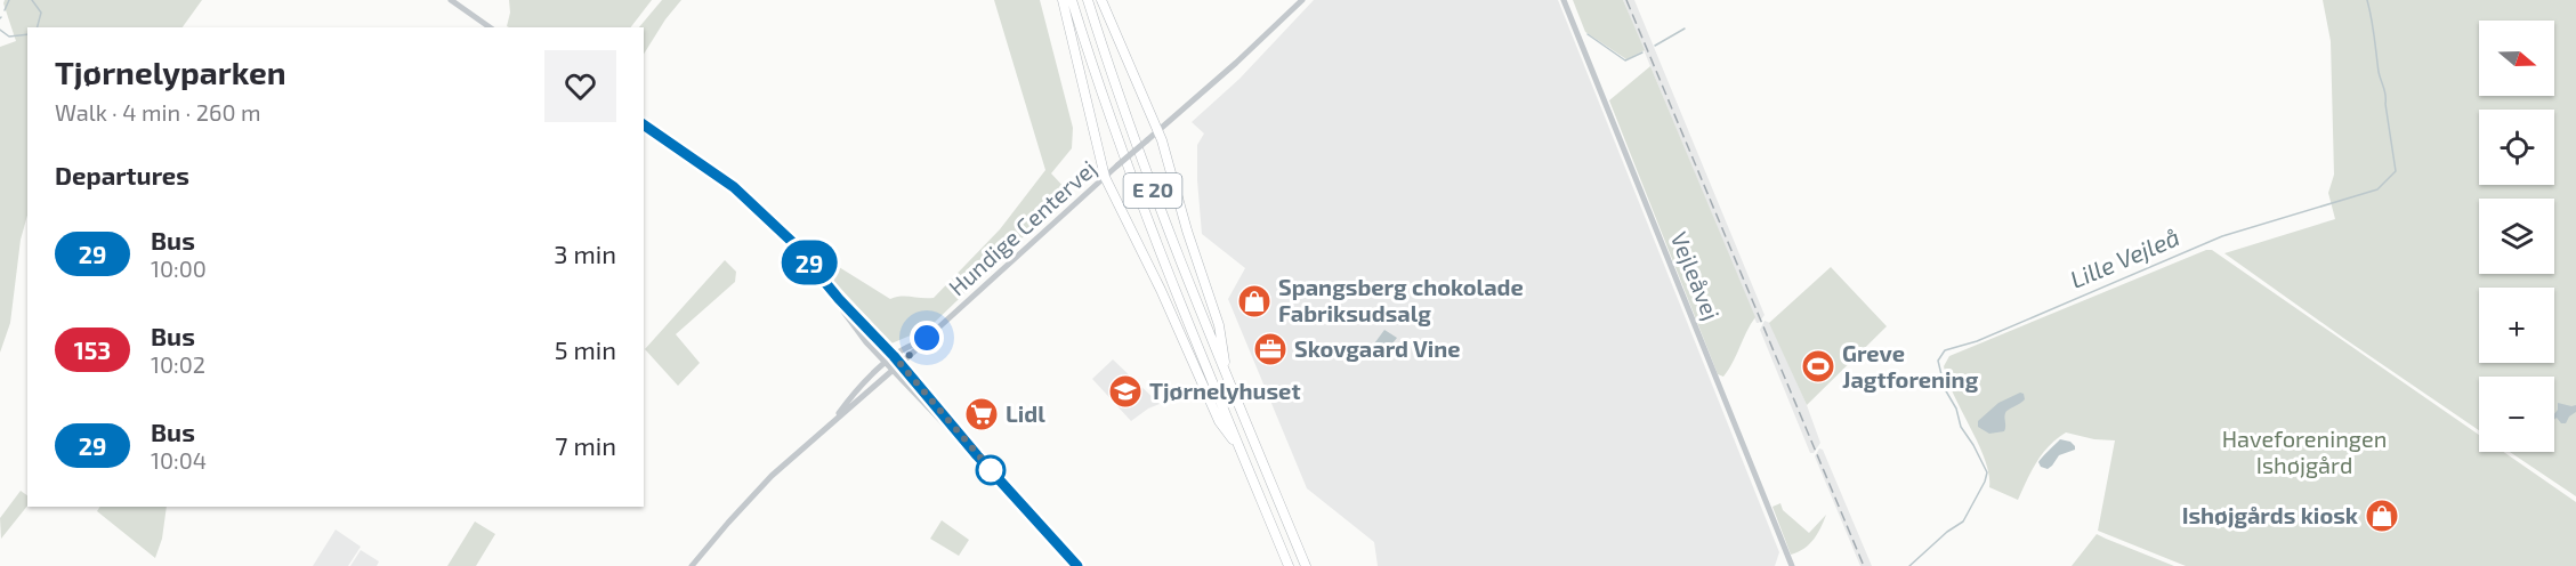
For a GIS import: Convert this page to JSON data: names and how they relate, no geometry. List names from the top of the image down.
{
  "streets": {
    "highway": ["E 20"],
    "street": ["Hundige Centervej", "Vejleåvej"]
  },
  "water": ["Lille Vejleå"],
  "parks": ["Haveforeningen Ishøjgård"],
  "places": {
    "shop": ["Spangsberg chokolade Fabriksudsalg", "Ishøjgårds kiosk"],
    "office": ["Skovgaard Vine"],
    "sports": ["Greve Jagtforening"],
    "school or university": ["Tjørnelyhuset"],
    "supermarket": ["Lidl"]
  },
  "lines": ["bus line 29"],
  "north": "right",
  "page": {
    "on_map": "29",
    "map_buttons": ["+", "−"],
    "heading": [
      ["Tjørnelyparken", "Walk · 4 min · 260 m"],
      "Departures"
    ],
    "list": [
      {
        "mark": "29",
        "name": "Bus",
        "note": "10:00",
        "value": "3 min"
      },
      {
        "mark": "153",
        "name": "Bus",
        "note": "10:02",
        "value": "5 min"
      },
      {
        "mark": "29",
        "name": "Bus",
        "note": "10:04",
        "value": "7 min"
      }
    ]
  }
}
